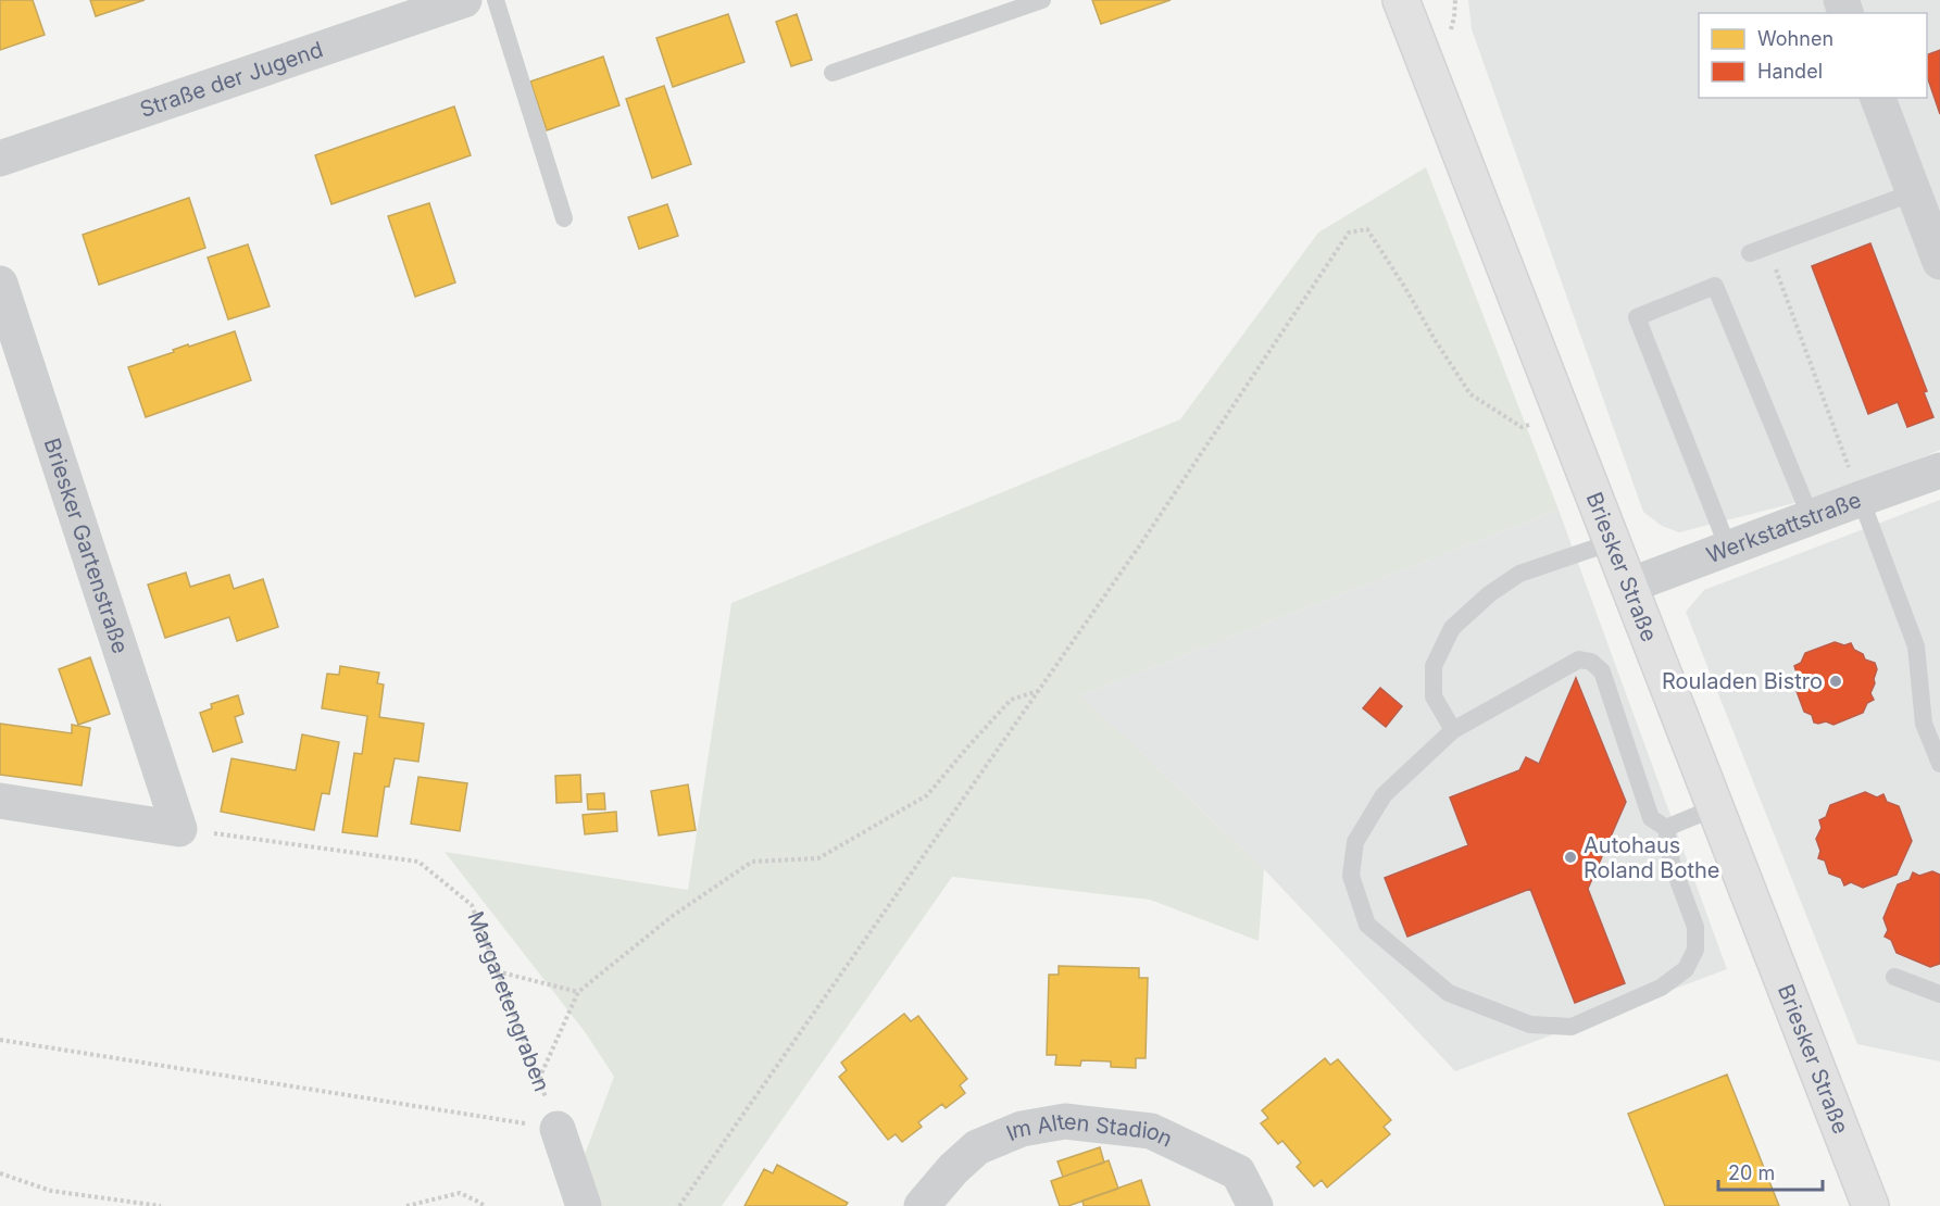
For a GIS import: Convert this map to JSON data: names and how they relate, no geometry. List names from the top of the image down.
{
  "streets": {
    "main road": ["Briesker Straße"],
    "street": [
      "Straße der Jugend",
      "Werkstattstraße",
      "Briesker Gartenstraße",
      "Im Alten Stadion"
    ],
    "path": ["Margaretengraben"]
  },
  "crossings": [
    ["Werkstattstraße", "Briesker Straße"],
    ["Briesker Gartenstraße", "Margaretengraben"]
  ],
  "places": ["Rouladen Bistro", "Autohaus Roland Bothe"],
  "legend": ["Wohnen", "Handel"],
  "scale_bar": "20 m"
}
